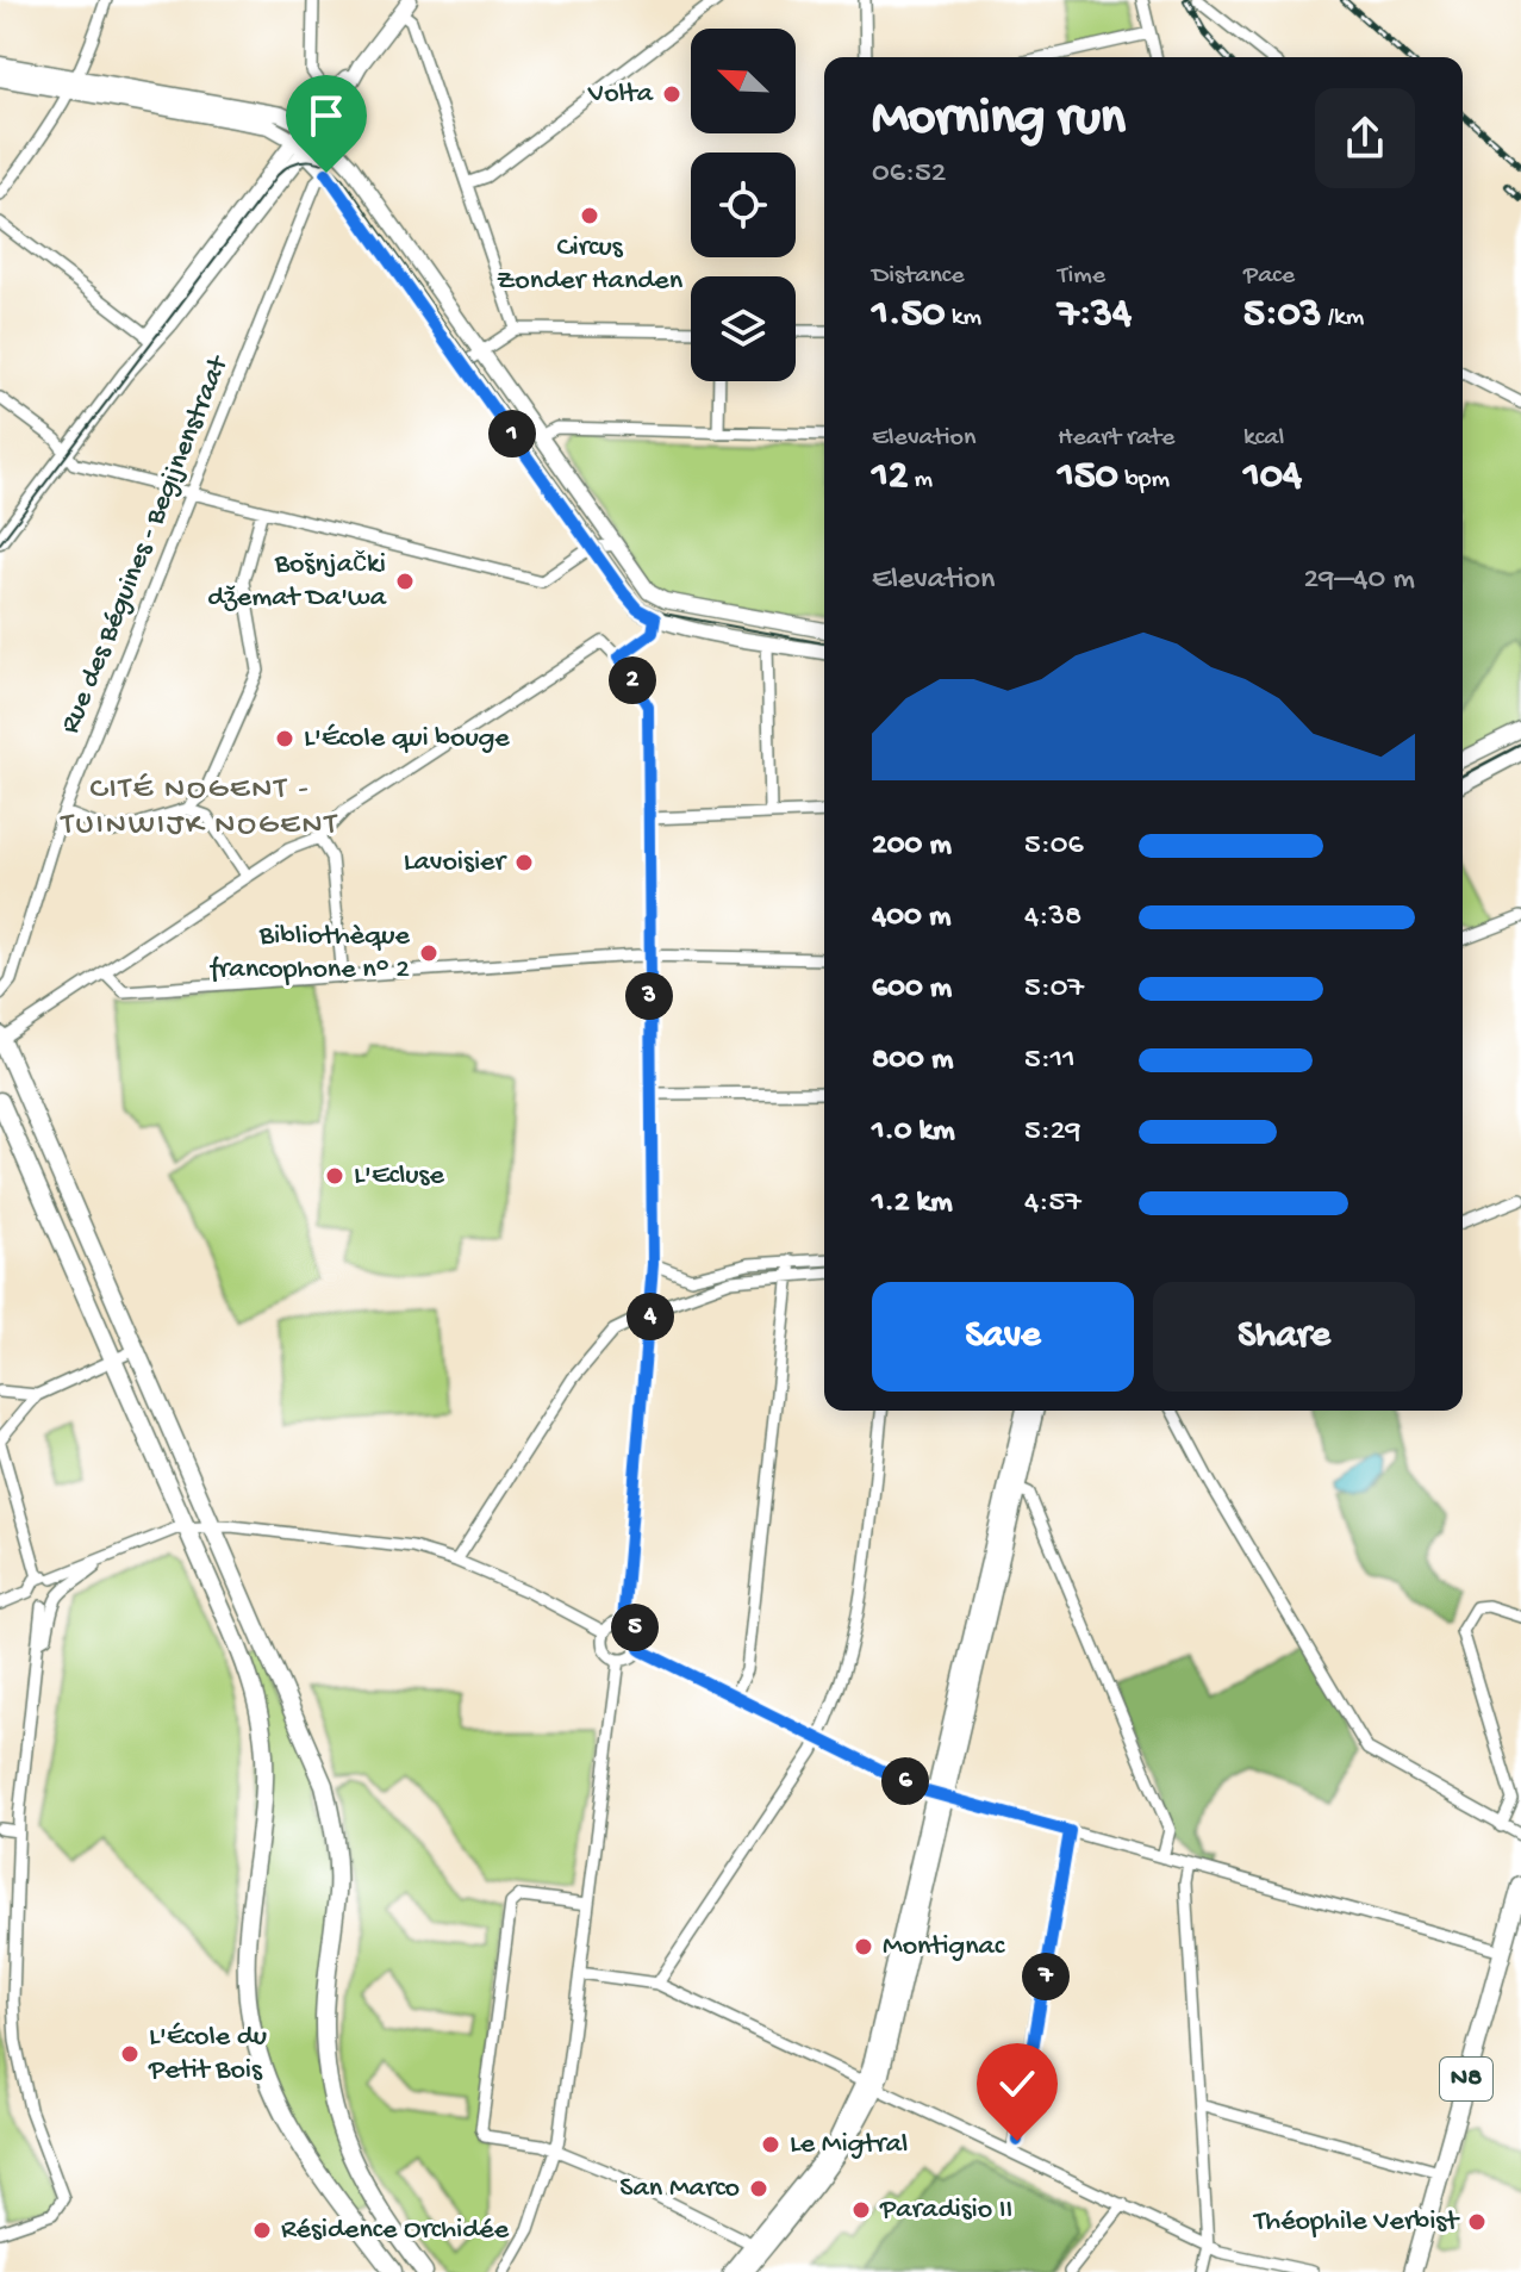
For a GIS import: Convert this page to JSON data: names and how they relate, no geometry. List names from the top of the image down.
{
  "streets": {
    "main road": ["N8"],
    "street": ["Rue des Béguines - Begijnenstraat"]
  },
  "districts": ["CITÉ NOGENT - TUINWIJK NOGENT"],
  "places": [
    "Volta",
    "Circus Zonder Handen",
    "Bošnjački džemat Da'wa",
    "L'École qui bouge",
    "Lavoisier",
    "Bibliothèque francophone n° 2",
    "L'Ecluse",
    "Montignac",
    "L'École du Petit Bois",
    "Le Migtral",
    "San Marco",
    "Paradisio II",
    "Théophile Verbist",
    "Résidence Orchidée"
  ],
  "north": "top left",
  "page": {
    "heading": ["Morning run", "06:52"],
    "stats": [
      ["Distance", "1.50 km"],
      ["Time", "7:34"],
      ["Pace", "5:03 /km"],
      ["Elevation", "12 m"],
      ["Heart rate", "150 bpm"],
      ["kcal", "104"]
    ],
    "pins": [
      "1",
      "2",
      "3",
      "4",
      "5",
      "6",
      "7"
    ],
    "chart": ["Elevation", "29–40 m"],
    "list": [
      {
        "name": "200 m",
        "note": "5:06"
      },
      {
        "name": "400 m",
        "note": "4:38"
      },
      {
        "name": "600 m",
        "note": "5:07"
      },
      {
        "name": "800 m",
        "note": "5:11"
      },
      {
        "name": "1.0 km",
        "note": "5:29"
      },
      {
        "name": "1.2 km",
        "note": "4:57"
      }
    ],
    "buttons": ["Save", "Share"]
  }
}
